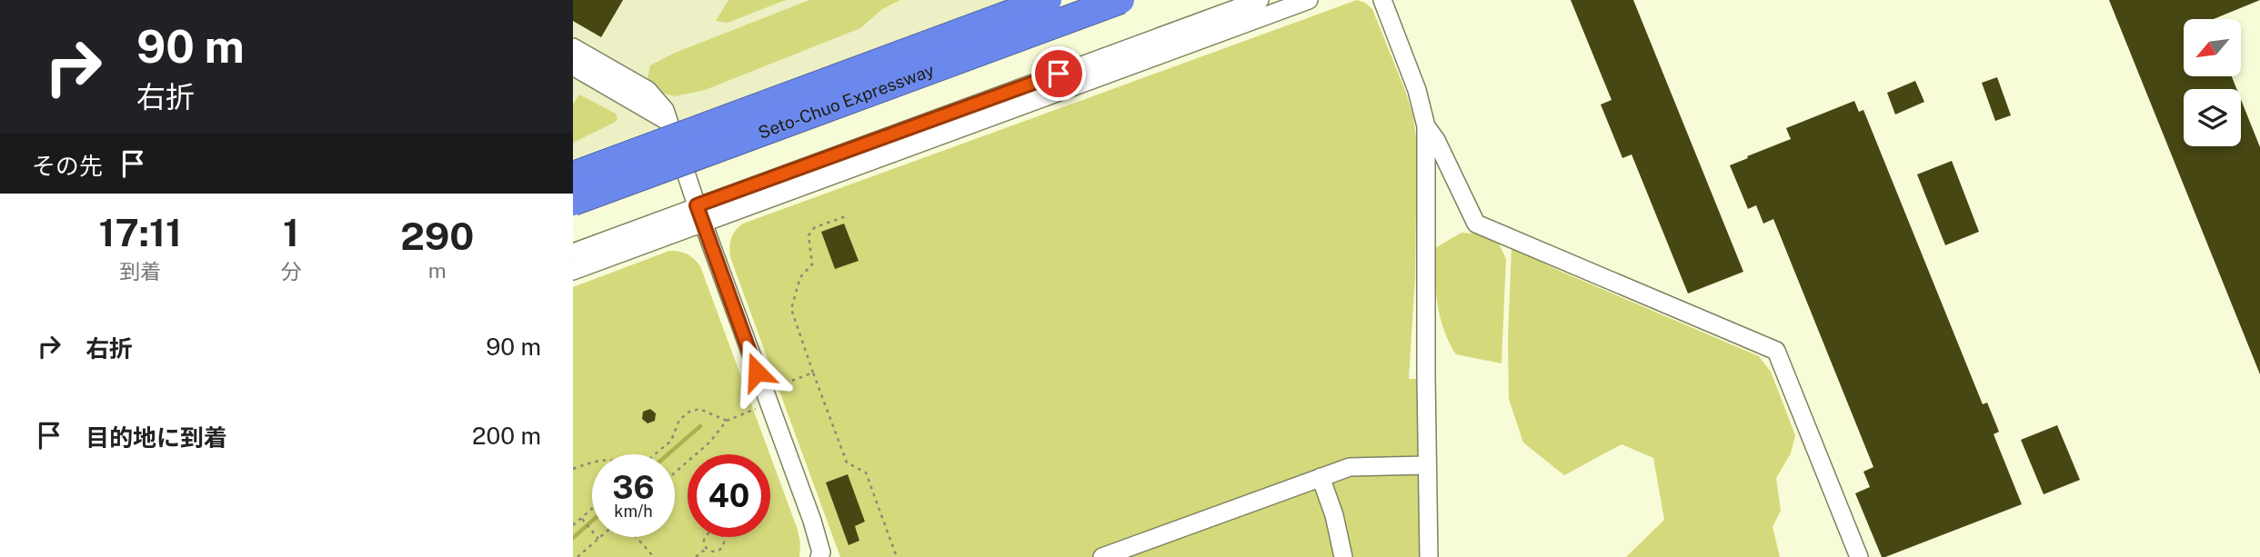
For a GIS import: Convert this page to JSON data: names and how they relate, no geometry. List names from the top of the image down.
{
  "streets": {
    "highway": ["Seto-Chuo Expressway"]
  },
  "north": "bottom left",
  "page": {
    "turn": ["90 m", "右折"],
    "then": "その先",
    "eta": [
      "17:11",
      "到着",
      "1",
      "分",
      "290",
      "m"
    ],
    "list": [
      {
        "name": "右折",
        "value": "90 m"
      },
      {
        "name": "目的地に到着",
        "value": "200 m"
      }
    ],
    "speed": "36 km/h",
    "limit": "40"
  }
}
